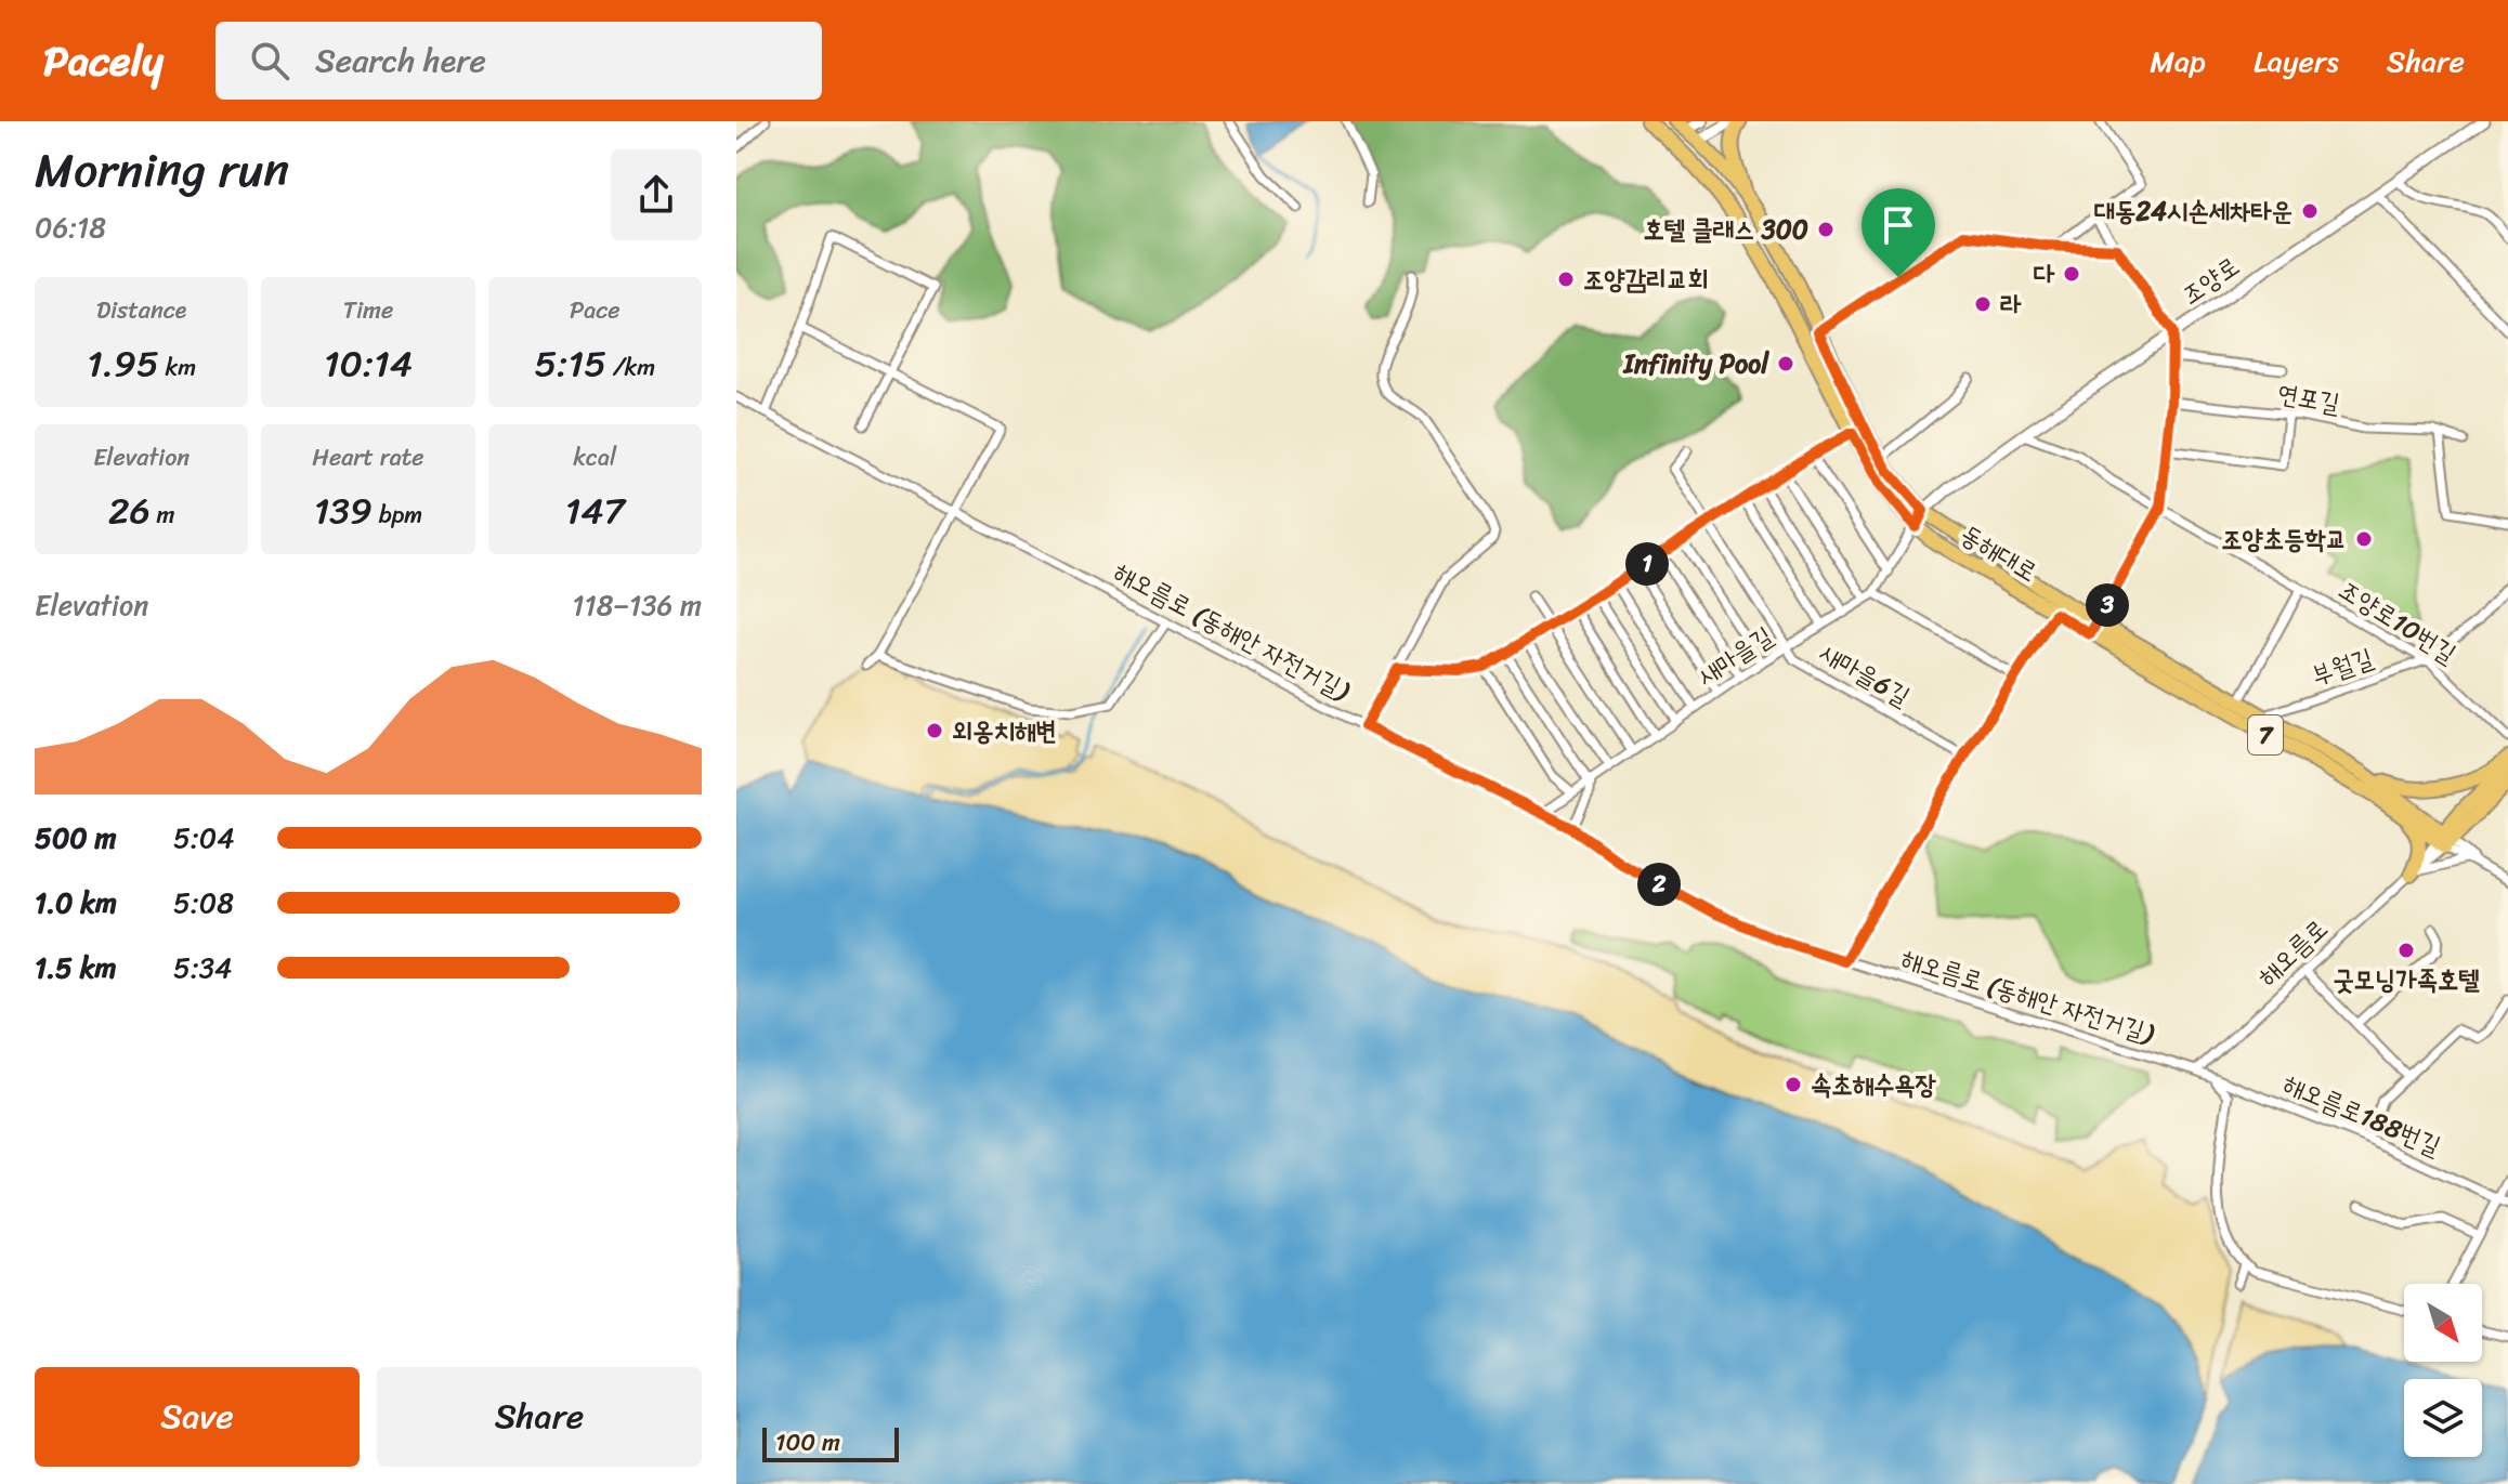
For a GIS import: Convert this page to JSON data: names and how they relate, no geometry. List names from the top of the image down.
{
  "streets": {
    "main road": ["동해대로", "7"],
    "street": [
      "조양로",
      "연포길",
      "조양로10번길",
      "해오름로 (동해안 자전거길)",
      "새마을길",
      "부월길",
      "새마을6길",
      "해오름로",
      "해오름로188번길"
    ]
  },
  "crossings": [
    ["조양로", "동해대로"],
    ["조양로", "조양로10번길"],
    ["조양로", "새마을길"],
    ["동해대로", "새마을길"],
    ["동해대로", "부월길"],
    ["동해대로", "해오름로"],
    ["조양로10번길", "부월길"],
    ["해오름로 (동해안 자전거길)", "새마을길"],
    ["해오름로 (동해안 자전거길)", "해오름로"],
    ["해오름로 (동해안 자전거길)", "해오름로188번길"],
    ["새마을길", "새마을6길"],
    ["해오름로", "해오름로188번길"]
  ],
  "places": [
    "대동24시손세차타운",
    "호텔 클래스 300",
    "다",
    "조양감리교회",
    "라",
    "Infinity Pool",
    "조양초등학교",
    "외옹치해변",
    "굿모닝가족호텔",
    "속초해수욕장"
  ],
  "scale_bar": "100 m",
  "north": "bottom right",
  "page": {
    "header": "Pacely",
    "search": "Search here",
    "nav": ["Map", "Layers", "Share"],
    "heading": ["Morning run", "06:18"],
    "stats": [
      ["Distance", "1.95 km"],
      ["Time", "10:14"],
      ["Pace", "5:15 /km"],
      ["Elevation", "26 m"],
      ["Heart rate", "139 bpm"],
      ["kcal", "147"]
    ],
    "pins": ["1", "3", "2"],
    "chart": ["Elevation", "118–136 m"],
    "list": [
      {
        "name": "500 m",
        "note": "5:04"
      },
      {
        "name": "1.0 km",
        "note": "5:08"
      },
      {
        "name": "1.5 km",
        "note": "5:34"
      }
    ],
    "buttons": ["Save", "Share"],
    "scale": "100 m"
  }
}
